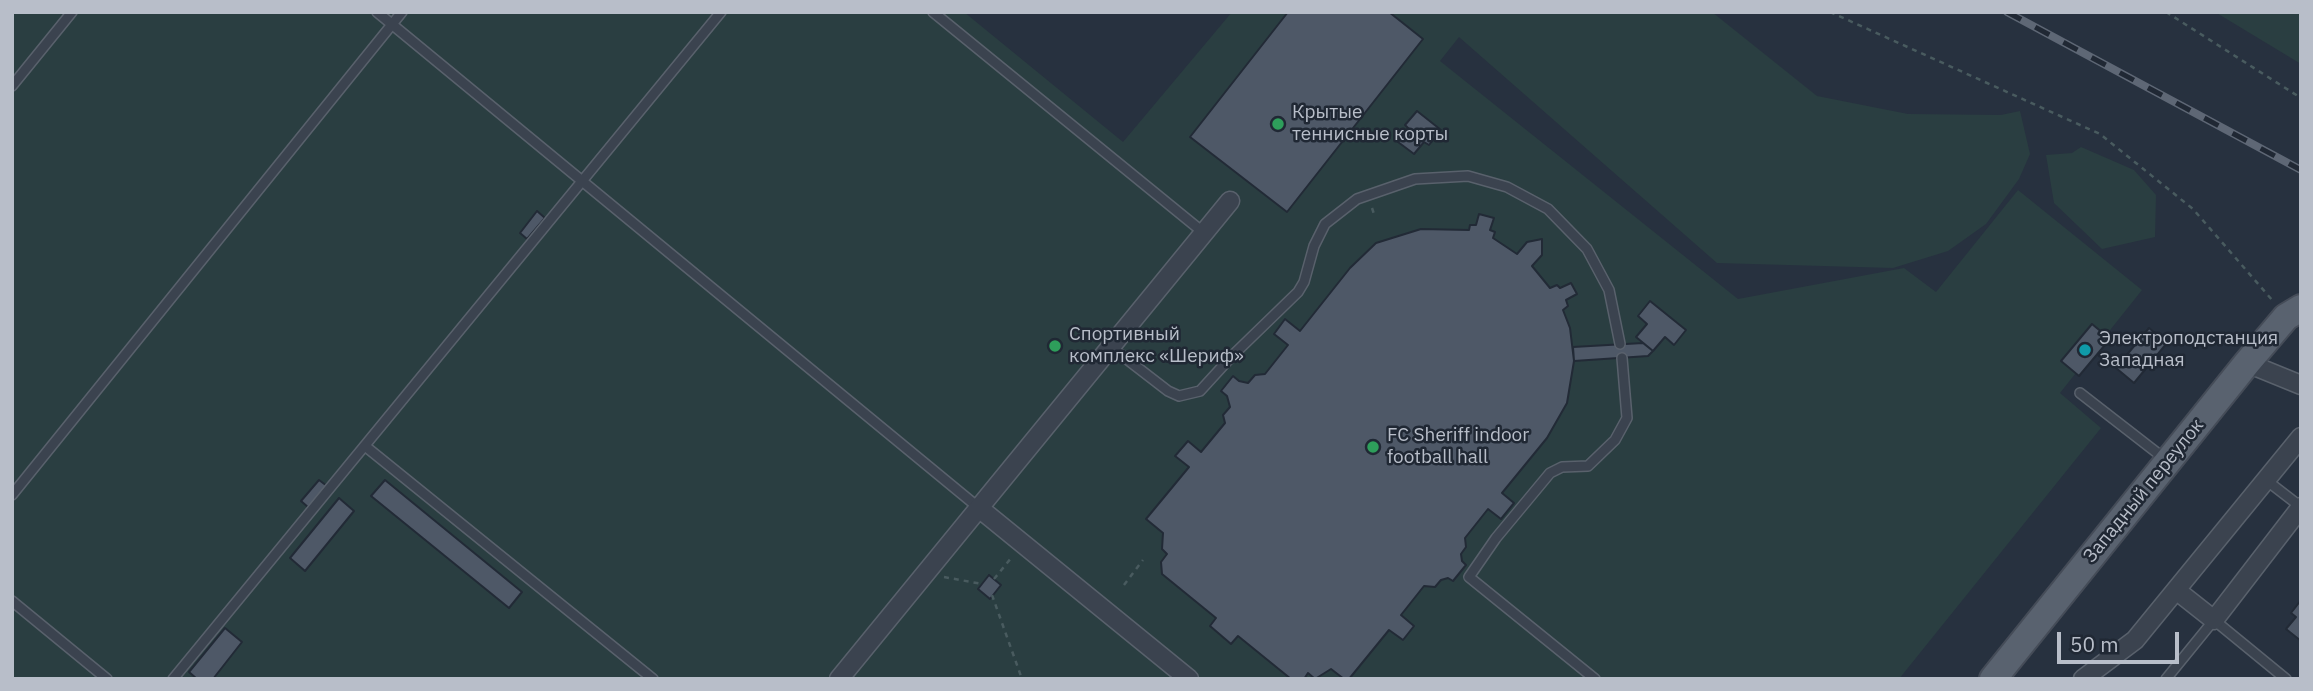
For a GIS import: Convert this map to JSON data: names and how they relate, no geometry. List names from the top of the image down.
{
  "streets": {
    "main road": ["Западный переулок"]
  },
  "places": [
    "Крытые теннисные корты",
    "Спортивный комплекс «Шериф»",
    "Электроподстанция Западная",
    "FC Sheriff indoor football hall"
  ],
  "scale_bar": "50 m"
}
